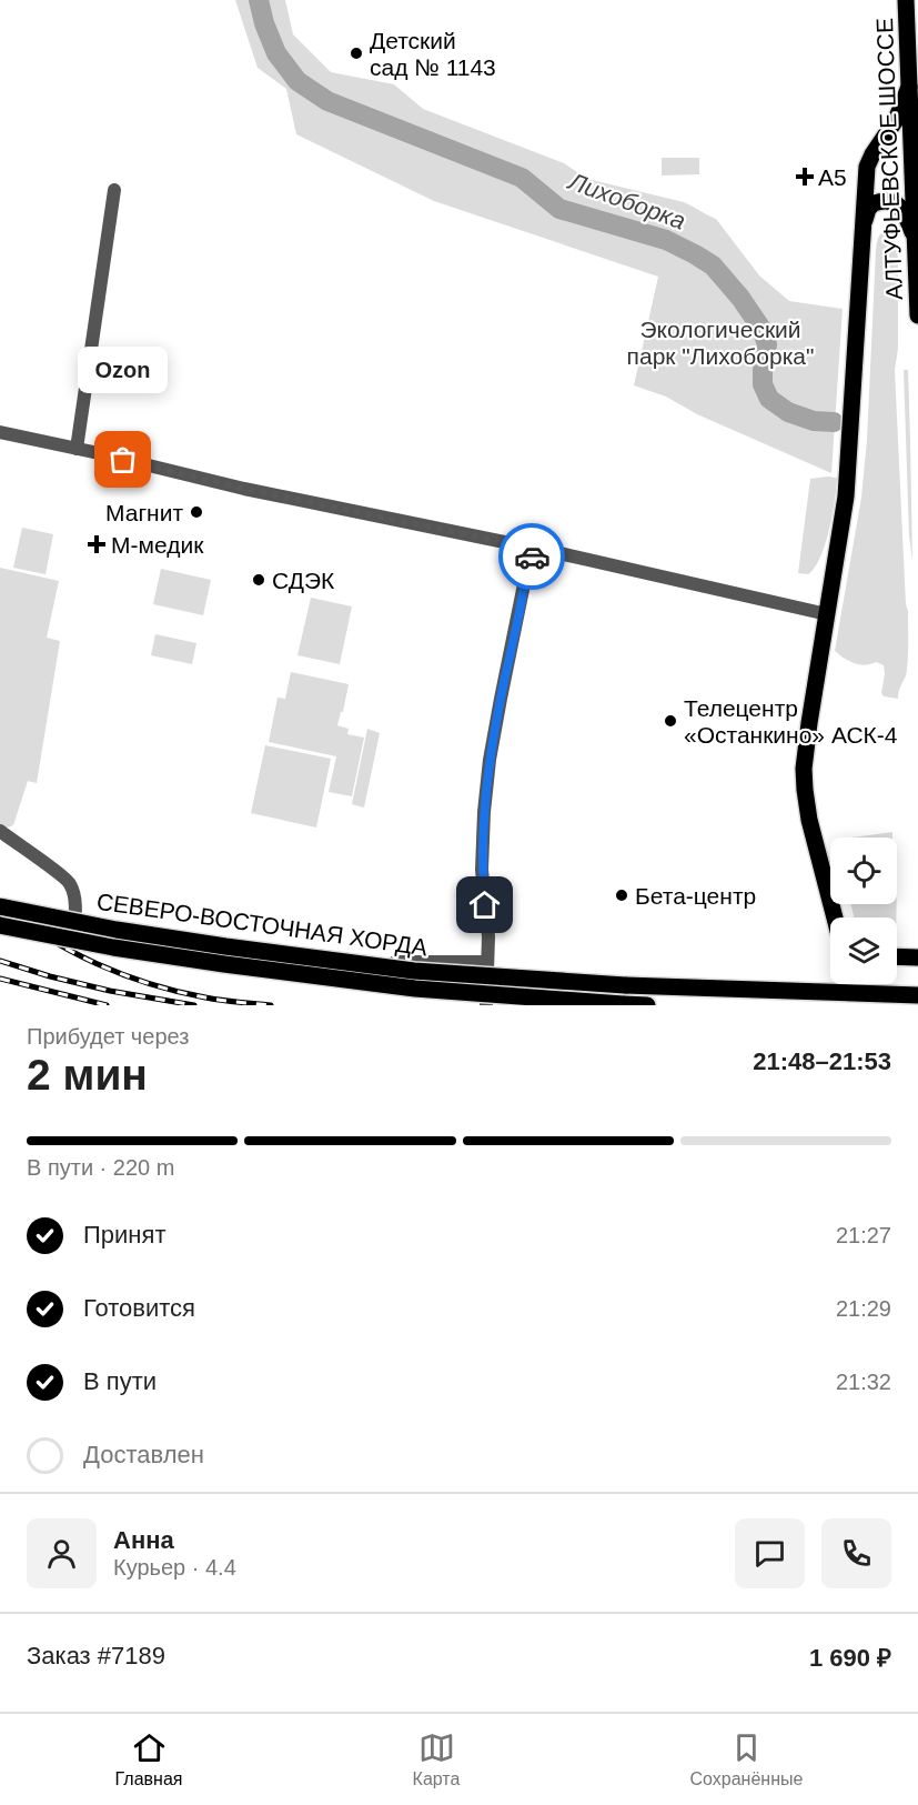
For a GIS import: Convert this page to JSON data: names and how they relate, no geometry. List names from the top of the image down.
{
  "streets": {
    "main road": ["АЛТУФЬЕВСКОЕ ШОССЕ", "СЕВЕРО-ВОСТОЧНАЯ ХОРДА"]
  },
  "water": ["Лихоборка"],
  "parks": ["Экологический парк \"Лихоборка\""],
  "places": {
    "other": [
      "Детский сад № 1143",
      "Ozon",
      "Магнит",
      "СДЭК",
      "Телецентр «Останкино» АСК-4",
      "Бета-центр"
    ],
    "health": ["А5", "М-медик"]
  },
  "page": {
    "bubble": "Ozon",
    "heading": ["2 мин", "Прибудет через", "21:48–21:53"],
    "panel": [
      "Анна",
      "Курьер · 4.4",
      "Заказ #7189",
      "1 690 ₽"
    ],
    "bar": "В пути · 220 m",
    "list": [
      ["Принят", "21:27"],
      ["Готовится", "21:29"],
      ["В пути", "21:32"],
      "Доставлен"
    ],
    "tabs": ["Главная", "Карта", "Сохранённые"]
  }
}
